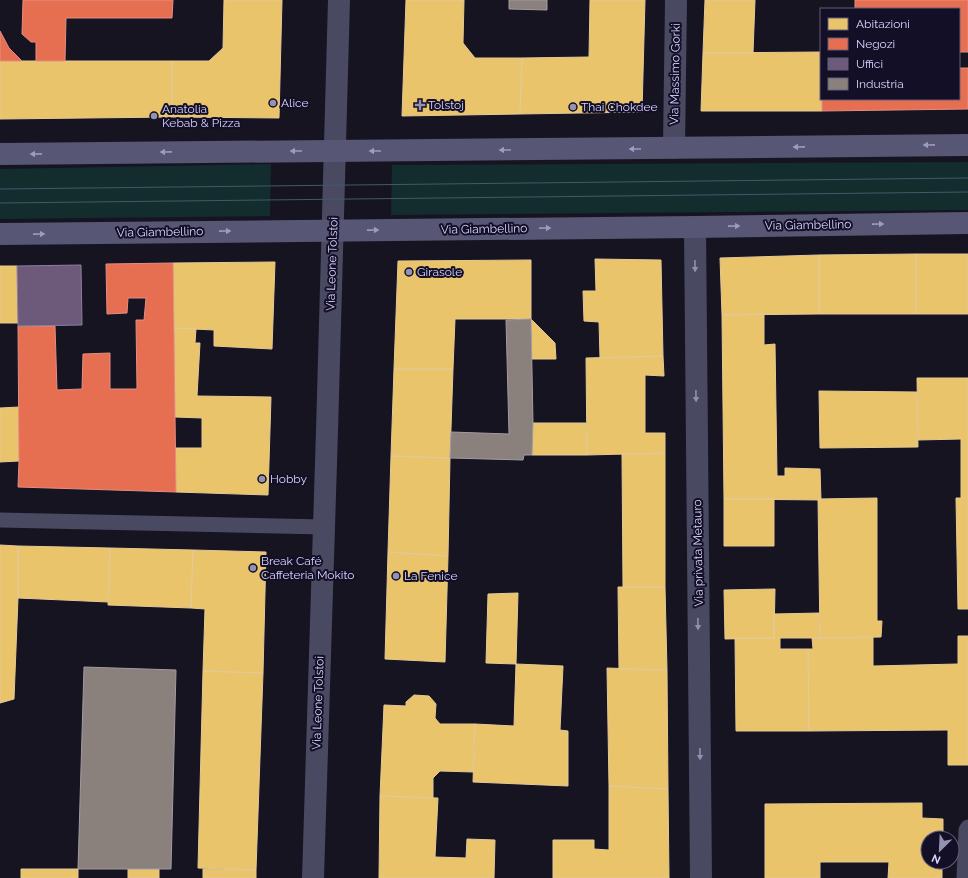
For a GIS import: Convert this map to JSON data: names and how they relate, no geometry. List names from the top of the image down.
{
  "streets": {
    "street": [
      "Via Massimo Gorki",
      "Via Giambellino",
      "Via Leone Tolstoi",
      "Via privata Metauro"
    ]
  },
  "crossings": [
    ["Via Giambellino", "Via Leone Tolstoi"],
    ["Via Giambellino", "Via privata Metauro"]
  ],
  "one_way": ["Via privata Metauro"],
  "places": {
    "other": [
      "Alice",
      "Thai Chokdee",
      "Anatolia Kebab & Pizza",
      "Girasole",
      "Hobby",
      "Break Café Caffeteria Mokito",
      "La Fenice"
    ],
    "health": ["Tolstoj"]
  },
  "legend": [
    "Abitazioni",
    "Negozi",
    "Uffici",
    "Industria"
  ],
  "north": "bottom left"
}
